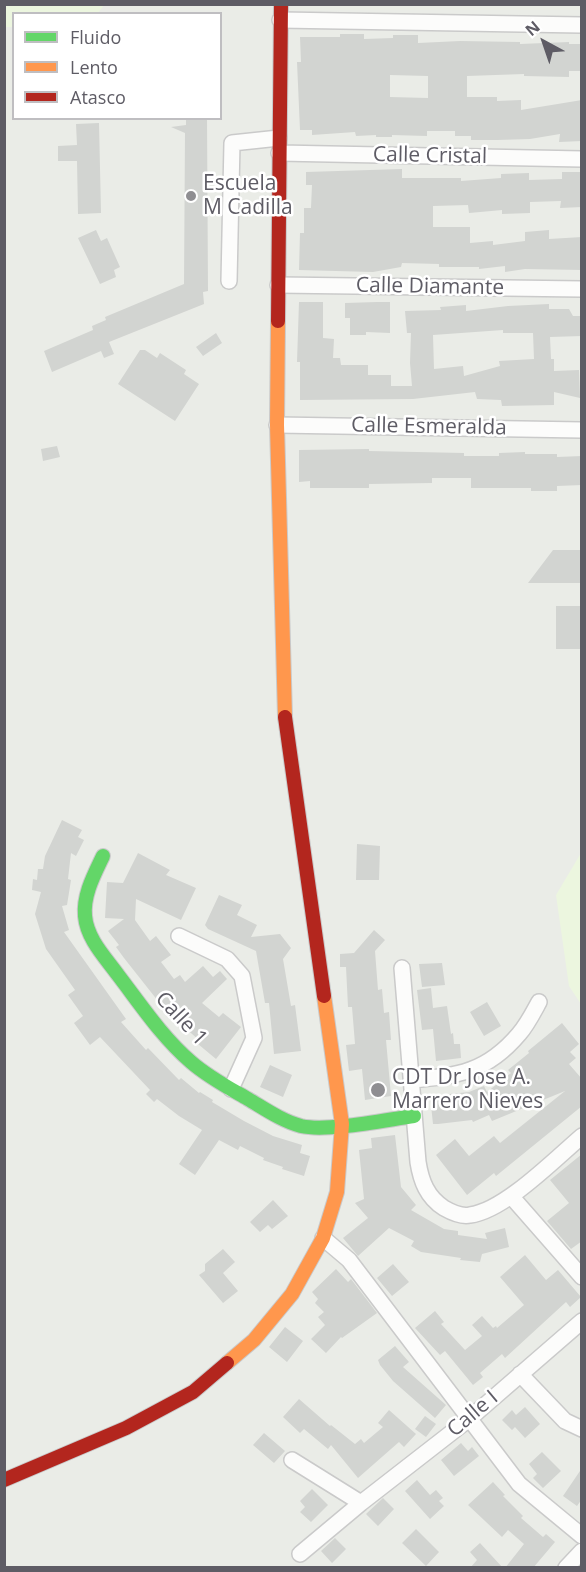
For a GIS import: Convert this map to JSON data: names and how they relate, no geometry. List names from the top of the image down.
{
  "streets": {
    "street": [
      "Calle Cristal",
      "Calle Diamante",
      "Calle Esmeralda",
      "Calle 1",
      "Calle I"
    ]
  },
  "places": ["Escuela M Cadilla", "CDT Dr Jose A. Marrero Nieves"],
  "legend": ["Fluido", "Lento", "Atasco"],
  "north": "top left"
}
